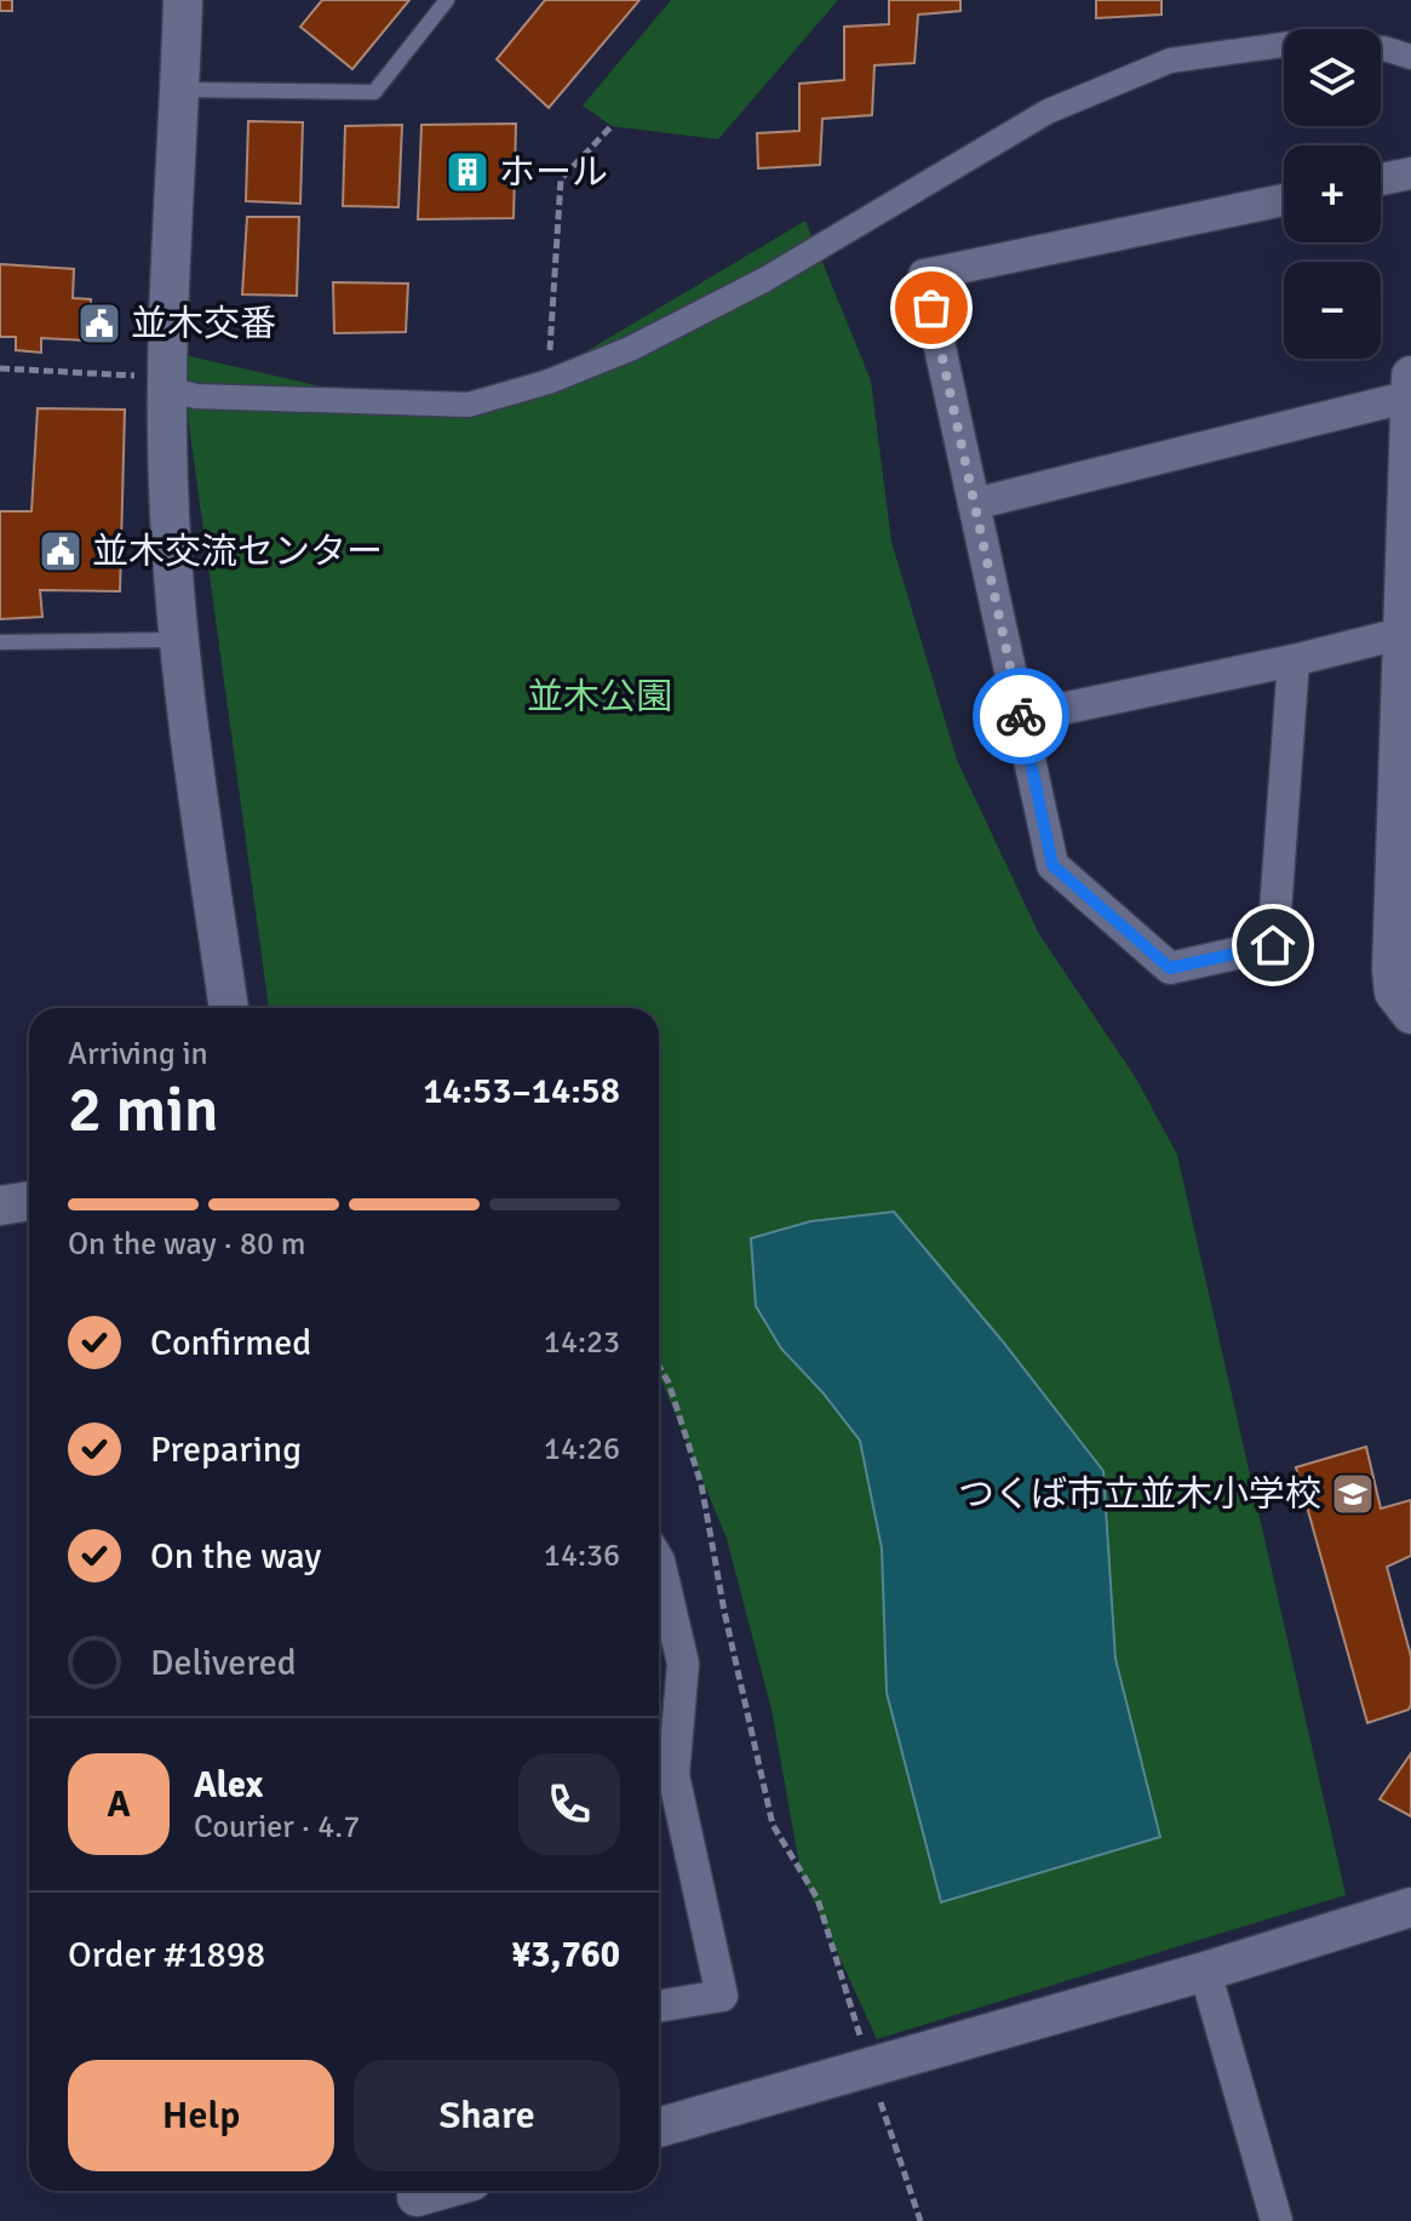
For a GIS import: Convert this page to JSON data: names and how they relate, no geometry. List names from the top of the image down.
{
  "parks": ["並木公園"],
  "places": {
    "building": ["ホール"],
    "public building": ["並木交番", "並木交流センター"],
    "school or university": ["つくば市立並木小学校"]
  },
  "page": {
    "map_buttons": ["+", "−"],
    "heading": ["2 min", "Arriving in", "14:53–14:58"],
    "panel": [
      "Alex",
      "Courier · 4.7",
      "Order #1898",
      "¥3,760"
    ],
    "bar": "On the way · 80 m",
    "list": [
      ["Confirmed", "14:23"],
      ["Preparing", "14:26"],
      ["On the way", "14:36"],
      "Delivered"
    ],
    "round": "A",
    "buttons": ["Help", "Share"]
  }
}
